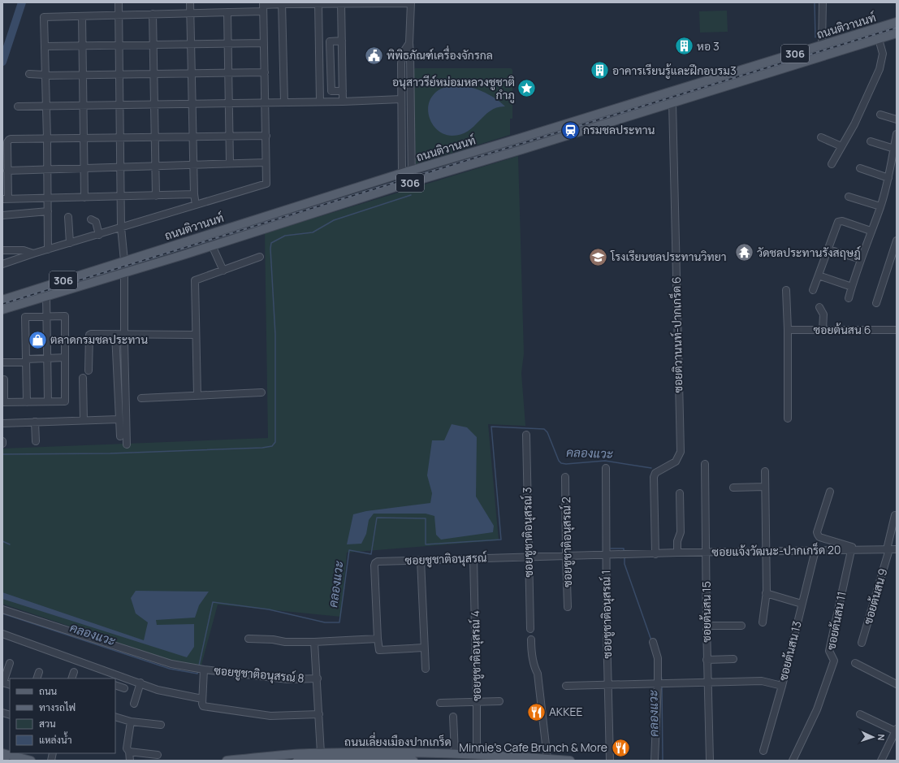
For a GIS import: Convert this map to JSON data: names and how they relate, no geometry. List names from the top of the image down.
{
  "streets": {
    "main road": ["ถนนติวานนท์", "306", "ถนนเลี่ยงเมืองปากเกร็ด"],
    "street": [
      "ซอยต้นสน 6",
      "ซอยติวานนท์-ปากเกร็ด 6",
      "ซอยชูชาติอนุสรณ์ 3",
      "ซอยชูชาติอนุสรณ์ 2",
      "ซอยแจ้งวัฒนะ-ปากเกร็ด 20",
      "ซอยชูชาติอนุสรณ์",
      "ซอยต้นสน 9",
      "ซอยต้นสน 15",
      "ซอยชูชาติอนุสรณ์ 1",
      "ซอยต้นสน 11",
      "ซอยต้นสน 13",
      "ซอยชูชาติอนุสรณ์ 4",
      "ซอยชูชาติอนุสรณ์ 8"
    ]
  },
  "crossings": [
    ["ถนนติวานนท์", "ซอยติวานนท์-ปากเกร็ด 6"],
    ["ซอยติวานนท์-ปากเกร็ด 6", "ซอยแจ้งวัฒนะ-ปากเกร็ด 20"],
    ["ซอยติวานนท์-ปากเกร็ด 6", "ซอยชูชาติอนุสรณ์"],
    ["ซอยชูชาติอนุสรณ์ 3", "ซอยชูชาติอนุสรณ์"],
    ["ซอยชูชาติอนุสรณ์ 2", "ซอยชูชาติอนุสรณ์"],
    ["ซอยแจ้งวัฒนะ-ปากเกร็ด 20", "ซอยชูชาติอนุสรณ์"],
    ["ซอยแจ้งวัฒนะ-ปากเกร็ด 20", "ซอยต้นสน 9"],
    ["ซอยแจ้งวัฒนะ-ปากเกร็ด 20", "ซอยต้นสน 15"],
    ["ซอยแจ้งวัฒนะ-ปากเกร็ด 20", "ซอยต้นสน 11"],
    ["ซอยแจ้งวัฒนะ-ปากเกร็ด 20", "ซอยต้นสน 13"],
    ["ซอยชูชาติอนุสรณ์", "ซอยชูชาติอนุสรณ์ 1"],
    ["ซอยชูชาติอนุสรณ์", "ซอยชูชาติอนุสรณ์ 4"],
    ["ซอยชูชาติอนุสรณ์ 4", "ถนนเลี่ยงเมืองปากเกร็ด"]
  ],
  "water": ["คลองแวะ"],
  "places": {
    "building": ["หอ 3", "อาคารเรียนรู้และฝึกอบรม3"],
    "public building": ["พิพิธภัณฑ์เครื่องจักรกล"],
    "place": ["อนุสาวรีย์หม่อมหลวงชูชาติ กำภู"],
    "station": ["กรมชลประทาน"],
    "temple": ["วัดชลประทานรังสฤษฎ์"],
    "school or university": ["โรงเรียนชลประทานวิทยา"],
    "shop": ["ตลาดกรมชลประทาน"],
    "restaurant": ["AKKEE", "Minnie's Cafe Brunch & More"]
  },
  "legend": [
    "ถนน",
    "ทางรถไฟ",
    "สวน",
    "แหล่งน้ำ"
  ],
  "north": "right"
}
